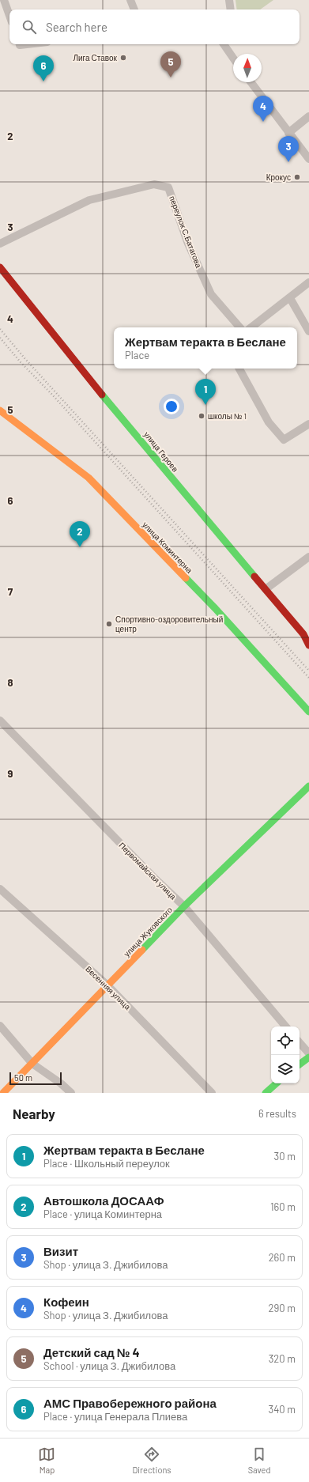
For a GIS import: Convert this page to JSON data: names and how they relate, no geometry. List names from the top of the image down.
{
  "streets": {
    "street": [
      "переулок С.Батагова",
      "улица Героев",
      "улица Коминтерна",
      "Первомайская улица",
      "улица Жуковского",
      "Весенняя улица"
    ]
  },
  "crossings": [
    ["Первомайская улица", "улица Жуковского"],
    ["улица Жуковского", "Весенняя улица"]
  ],
  "places": [
    "Лига Ставок",
    "Крокус",
    "школы № 1",
    "Спортивно-оздоровительный центр"
  ],
  "scale_bar": "50 m",
  "north": "top",
  "page": {
    "search": "Search here",
    "pins": [
      "5",
      "6",
      "4",
      "3",
      "1",
      "2"
    ],
    "popup": ["Жертвам теракта в Беслане", "Place"],
    "scale": "50 m",
    "heading": ["Nearby", "6 results"],
    "list": [
      {
        "mark": "1",
        "name": "Жертвам теракта в Беслане",
        "note": "Place · Школьный переулок",
        "value": "30 m"
      },
      {
        "mark": "2",
        "name": "Автошкола ДОСААФ",
        "note": "Place · улица Коминтерна",
        "value": "160 m"
      },
      {
        "mark": "3",
        "name": "Визит",
        "note": "Shop · улица З. Джибилова",
        "value": "260 m"
      },
      {
        "mark": "4",
        "name": "Кофеин",
        "note": "Shop · улица З. Джибилова",
        "value": "290 m"
      },
      {
        "mark": "5",
        "name": "Детский сад № 4",
        "note": "School · улица З. Джибилова",
        "value": "320 m"
      },
      {
        "mark": "6",
        "name": "АМС Правобережного района",
        "note": "Place · улица Генерала Плиева",
        "value": "340 m"
      }
    ],
    "nav": ["Map", "Directions", "Saved"]
  },
  "grid": {
    "rows": [
      "2",
      "3",
      "4",
      "5",
      "6",
      "7",
      "8",
      "9"
    ]
  }
}
